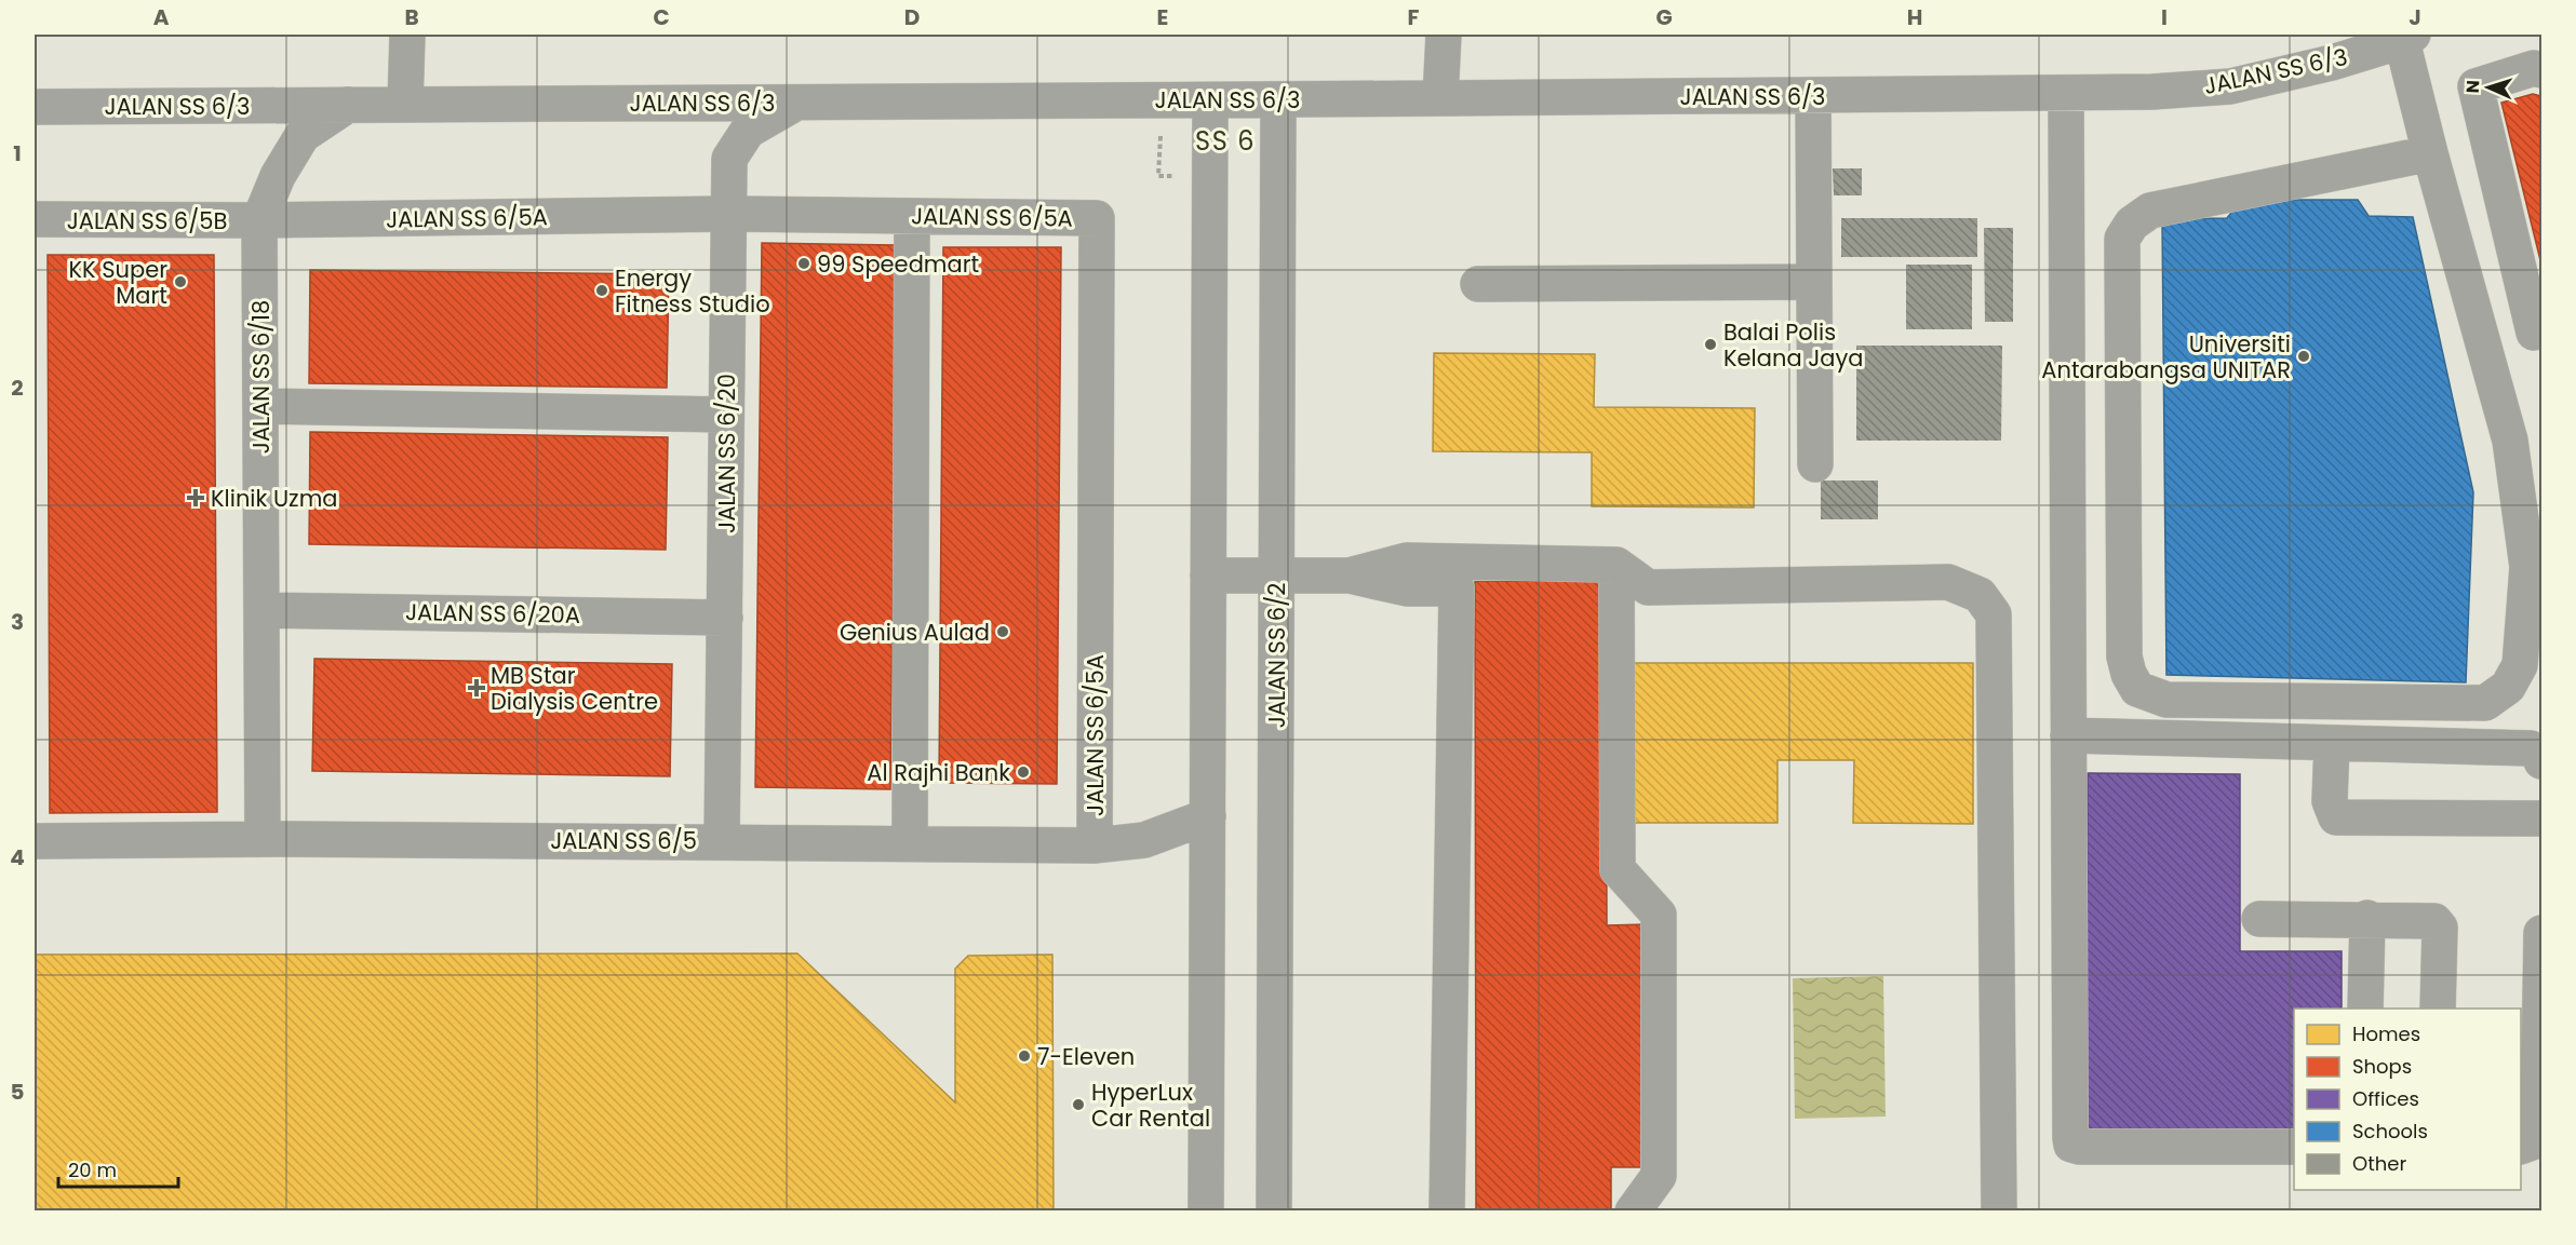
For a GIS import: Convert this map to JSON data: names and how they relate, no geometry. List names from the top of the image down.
{
  "streets": {
    "street": [
      "JALAN SS 6/3",
      "JALAN SS 6/5A",
      "JALAN SS 6/5B",
      "JALAN SS 6/18",
      "JALAN SS 6/20",
      "JALAN SS 6/20A",
      "JALAN SS 6/2",
      "JALAN SS 6/5"
    ]
  },
  "crossings": [
    ["JALAN SS 6/3", "JALAN SS 6/18"],
    ["JALAN SS 6/3", "JALAN SS 6/20"],
    ["JALAN SS 6/3", "JALAN SS 6/2"],
    ["JALAN SS 6/5A", "JALAN SS 6/5B"],
    ["JALAN SS 6/5A", "JALAN SS 6/18"],
    ["JALAN SS 6/5A", "JALAN SS 6/20"],
    ["JALAN SS 6/5A", "JALAN SS 6/5"],
    ["JALAN SS 6/5B", "JALAN SS 6/18"],
    ["JALAN SS 6/18", "JALAN SS 6/20A"],
    ["JALAN SS 6/18", "JALAN SS 6/5"],
    ["JALAN SS 6/20", "JALAN SS 6/20A"],
    ["JALAN SS 6/20", "JALAN SS 6/5"]
  ],
  "districts": ["SS 6"],
  "places": {
    "other": [
      "99 Speedmart",
      "KK Super Mart",
      "Energy Fitness Studio",
      "Balai Polis Kelana Jaya",
      "Universiti Antarabangsa UNITAR",
      "Genius Aulad",
      "Al Rajhi Bank",
      "7-Eleven",
      "HyperLux Car Rental"
    ],
    "health": ["Klinik Uzma", "MB Star Dialysis Centre"]
  },
  "legend": [
    "Homes",
    "Shops",
    "Offices",
    "Schools",
    "Other"
  ],
  "scale_bar": "20 m",
  "north": "left",
  "grid": {
    "columns": [
      "A",
      "B",
      "C",
      "D",
      "E",
      "F",
      "G",
      "H",
      "I",
      "J"
    ],
    "rows": [
      "1",
      "2",
      "3",
      "4",
      "5"
    ]
  }
}
